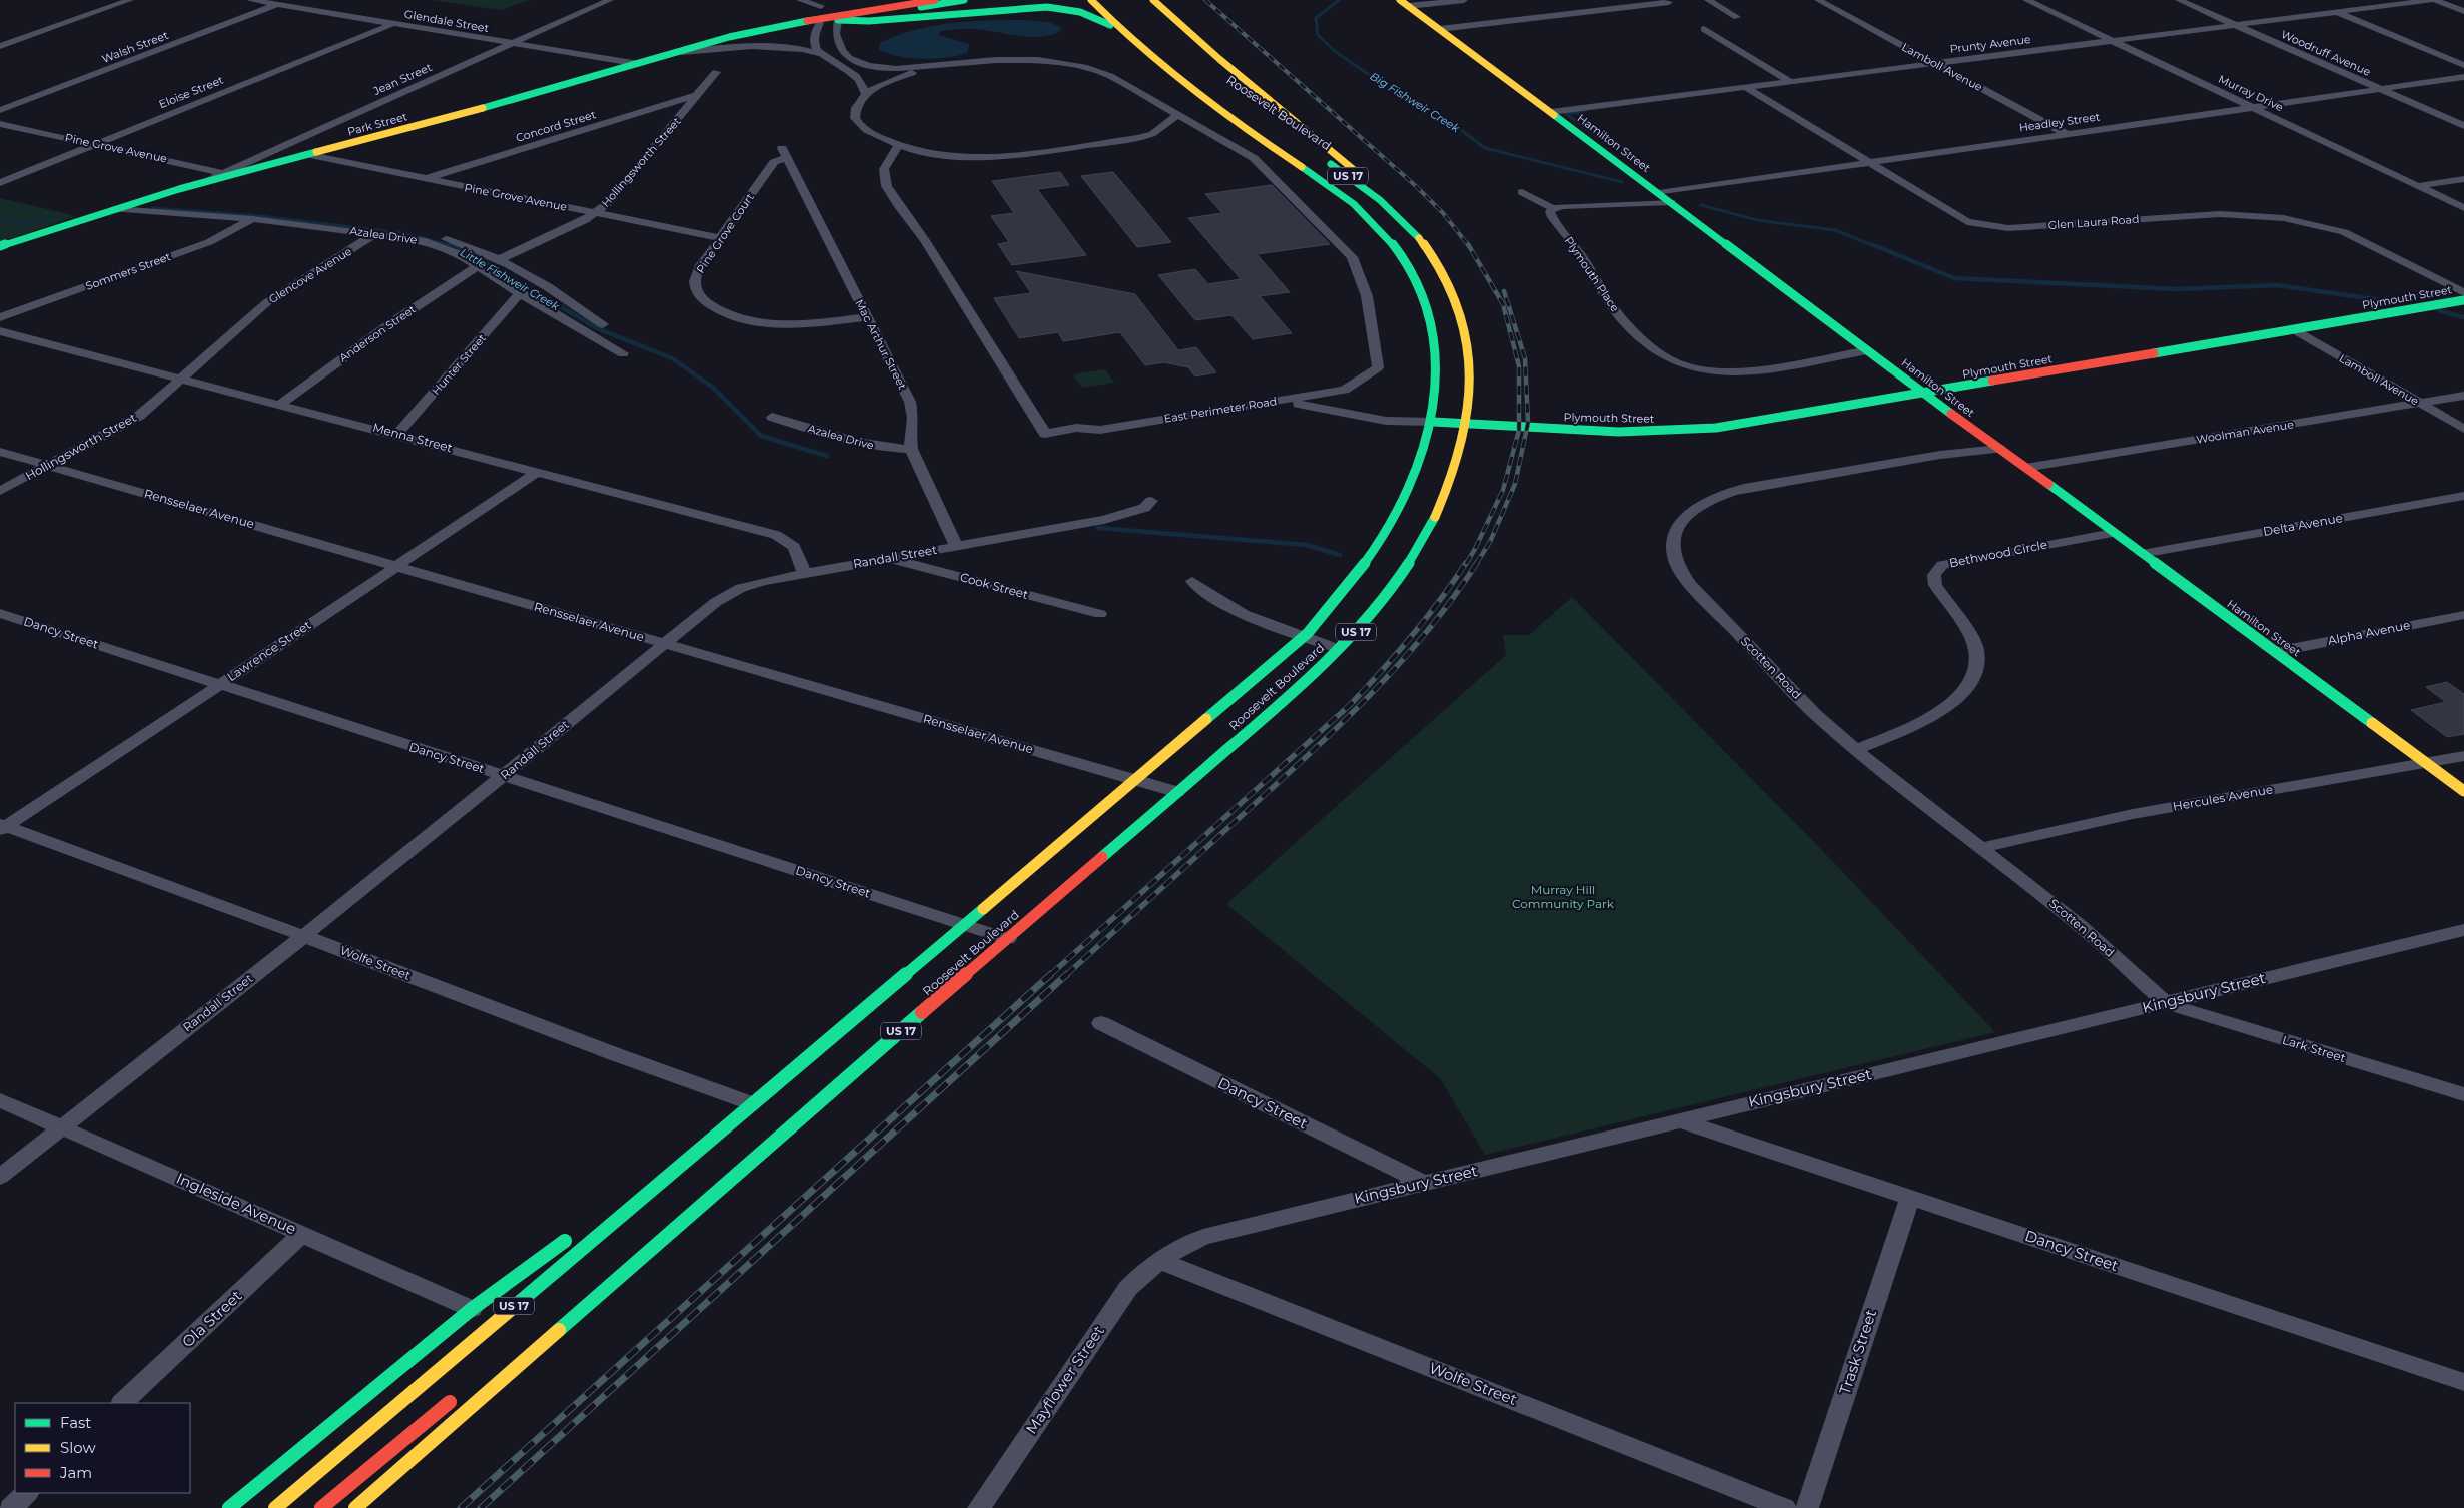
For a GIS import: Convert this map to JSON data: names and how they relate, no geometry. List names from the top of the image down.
{
  "streets": {
    "main road": [
      "Roosevelt Boulevard",
      "Park Street",
      "Hamilton Street",
      "US 17",
      "Plymouth Street"
    ],
    "street": [
      "Glendale Street",
      "Prunty Avenue",
      "Walsh Street",
      "Woodruff Avenue",
      "Lamboll Avenue",
      "Jean Street",
      "Eloise Street",
      "Murray Drive",
      "Headley Street",
      "Concord Street",
      "Pine Grove Avenue",
      "Hollingsworth Street",
      "Glen Laura Road",
      "Pine Grove Court",
      "Azalea Drive",
      "Sommers Street",
      "Plymouth Place",
      "Glencove Avenue",
      "Anderson Street",
      "Mac Arthur Street",
      "Hunter Street",
      "East Perimeter Road",
      "Woolman Avenue",
      "Menna Street",
      "Rensselaer Avenue",
      "Delta Avenue",
      "Bethwood Circle",
      "Randall Street",
      "Cook Street",
      "Dancy Street",
      "Alpha Avenue",
      "Lawrence Street",
      "Scotten Road",
      "Hercules Avenue",
      "Wolfe Street",
      "Kingsbury Street",
      "Lark Street",
      "Ingleside Avenue",
      "Ola Street",
      "Trask Street",
      "Mayflower Street"
    ]
  },
  "crossings": [
    ["Glendale Street", "Walsh Street"],
    ["Glendale Street", "Jean Street"],
    ["Glendale Street", "Eloise Street"],
    ["Glendale Street", "Park Street"],
    ["Prunty Avenue", "Woodruff Avenue"],
    ["Prunty Avenue", "Lamboll Avenue"],
    ["Prunty Avenue", "Murray Drive"],
    ["Prunty Avenue", "Hamilton Street"],
    ["Prunty Avenue", "Glen Laura Road"],
    ["Woodruff Avenue", "Headley Street"],
    ["Lamboll Avenue", "Headley Street"],
    ["Lamboll Avenue", "Plymouth Street"],
    ["Lamboll Avenue", "Woolman Avenue"],
    ["Jean Street", "Park Street"],
    ["Jean Street", "Pine Grove Avenue"],
    ["Eloise Street", "Pine Grove Avenue"],
    ["Murray Drive", "Headley Street"],
    ["Roosevelt Boulevard", "US 17"],
    ["Roosevelt Boulevard", "Plymouth Street"],
    ["Roosevelt Boulevard", "Rensselaer Avenue"],
    ["Roosevelt Boulevard", "Dancy Street"],
    ["Roosevelt Boulevard", "Wolfe Street"],
    ["Headley Street", "Hamilton Street"],
    ["Headley Street", "Glen Laura Road"],
    ["Park Street", "Pine Grove Avenue"],
    ["Park Street", "Azalea Drive"],
    ["Concord Street", "Pine Grove Avenue"],
    ["Concord Street", "Hollingsworth Street"],
    ["Hamilton Street", "Plymouth Place"],
    ["Hamilton Street", "Plymouth Street"],
    ["Hamilton Street", "Woolman Avenue"],
    ["Hamilton Street", "Delta Avenue"],
    ["Hamilton Street", "Bethwood Circle"],
    ["Hamilton Street", "Alpha Avenue"],
    ["Hamilton Street", "Scotten Road"],
    ["Hamilton Street", "Hercules Avenue"],
    ["Pine Grove Avenue", "Hollingsworth Street"],
    ["Pine Grove Avenue", "Pine Grove Court"],
    ["Hollingsworth Street", "Azalea Drive"],
    ["Hollingsworth Street", "Glencove Avenue"],
    ["Hollingsworth Street", "Menna Street"],
    ["Hollingsworth Street", "Rensselaer Avenue"],
    ["US 17", "Wolfe Street"],
    ["Pine Grove Court", "Mac Arthur Street"],
    ["Azalea Drive", "Sommers Street"],
    ["Azalea Drive", "Glencove Avenue"],
    ["Azalea Drive", "Anderson Street"],
    ["Azalea Drive", "Mac Arthur Street"],
    ["Azalea Drive", "Hunter Street"],
    ["Glencove Avenue", "Menna Street"],
    ["Anderson Street", "Menna Street"],
    ["Mac Arthur Street", "Randall Street"],
    ["Hunter Street", "Menna Street"],
    ["Menna Street", "Randall Street"],
    ["Menna Street", "Lawrence Street"],
    ["Rensselaer Avenue", "Randall Street"],
    ["Rensselaer Avenue", "Lawrence Street"],
    ["Bethwood Circle", "Scotten Road"],
    ["Randall Street", "Cook Street"],
    ["Randall Street", "Dancy Street"],
    ["Randall Street", "Wolfe Street"],
    ["Randall Street", "Ingleside Avenue"],
    ["Dancy Street", "Lawrence Street"],
    ["Dancy Street", "Kingsbury Street"],
    ["Dancy Street", "Trask Street"],
    ["Lawrence Street", "Wolfe Street"],
    ["Scotten Road", "Hercules Avenue"],
    ["Scotten Road", "Kingsbury Street"],
    ["Scotten Road", "Lark Street"],
    ["Wolfe Street", "Kingsbury Street"],
    ["Wolfe Street", "Mayflower Street"],
    ["Kingsbury Street", "Lark Street"],
    ["Kingsbury Street", "Mayflower Street"],
    ["Ingleside Avenue", "Ola Street"]
  ],
  "water": ["Big Fishweir Creek", "Little Fishweir Creek"],
  "parks": ["Murray Hill Community Park"],
  "legend": ["Fast", "Slow", "Jam"]
}
